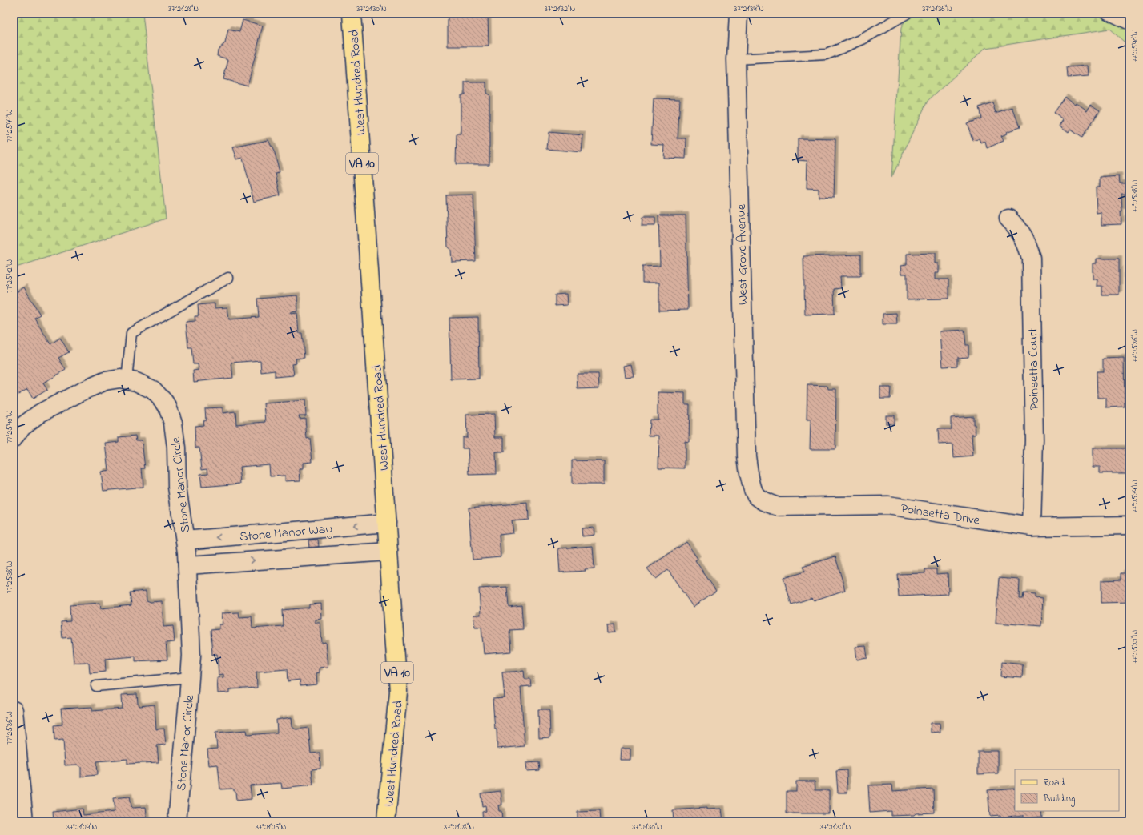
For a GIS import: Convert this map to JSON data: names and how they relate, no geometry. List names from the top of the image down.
{
  "streets": {
    "main road": ["West Hundred Road", "VA 10"],
    "street": [
      "West Grove Avenue",
      "Poinsetta Court",
      "Stone Manor Circle",
      "Poinsetta Drive",
      "Stone Manor Way"
    ]
  },
  "crossings": [
    ["West Hundred Road", "Stone Manor Way"],
    ["West Grove Avenue", "Poinsetta Drive"],
    ["Poinsetta Court", "Poinsetta Drive"],
    ["Stone Manor Circle", "Stone Manor Way"]
  ],
  "legend": ["Road", "Building"],
  "coordinates": [
    "37°21'28\"N",
    "37°21'30\"N",
    "37°21'32\"N",
    "37°21'34\"N",
    "37°21'36\"N",
    "77°25'40\"W",
    "77°25'44\"W",
    "77°25'38\"W",
    "77°25'42\"W",
    "77°25'36\"W",
    "77°25'34\"W",
    "77°25'32\"W",
    "37°21'24\"N",
    "37°21'26\"N"
  ]
}
